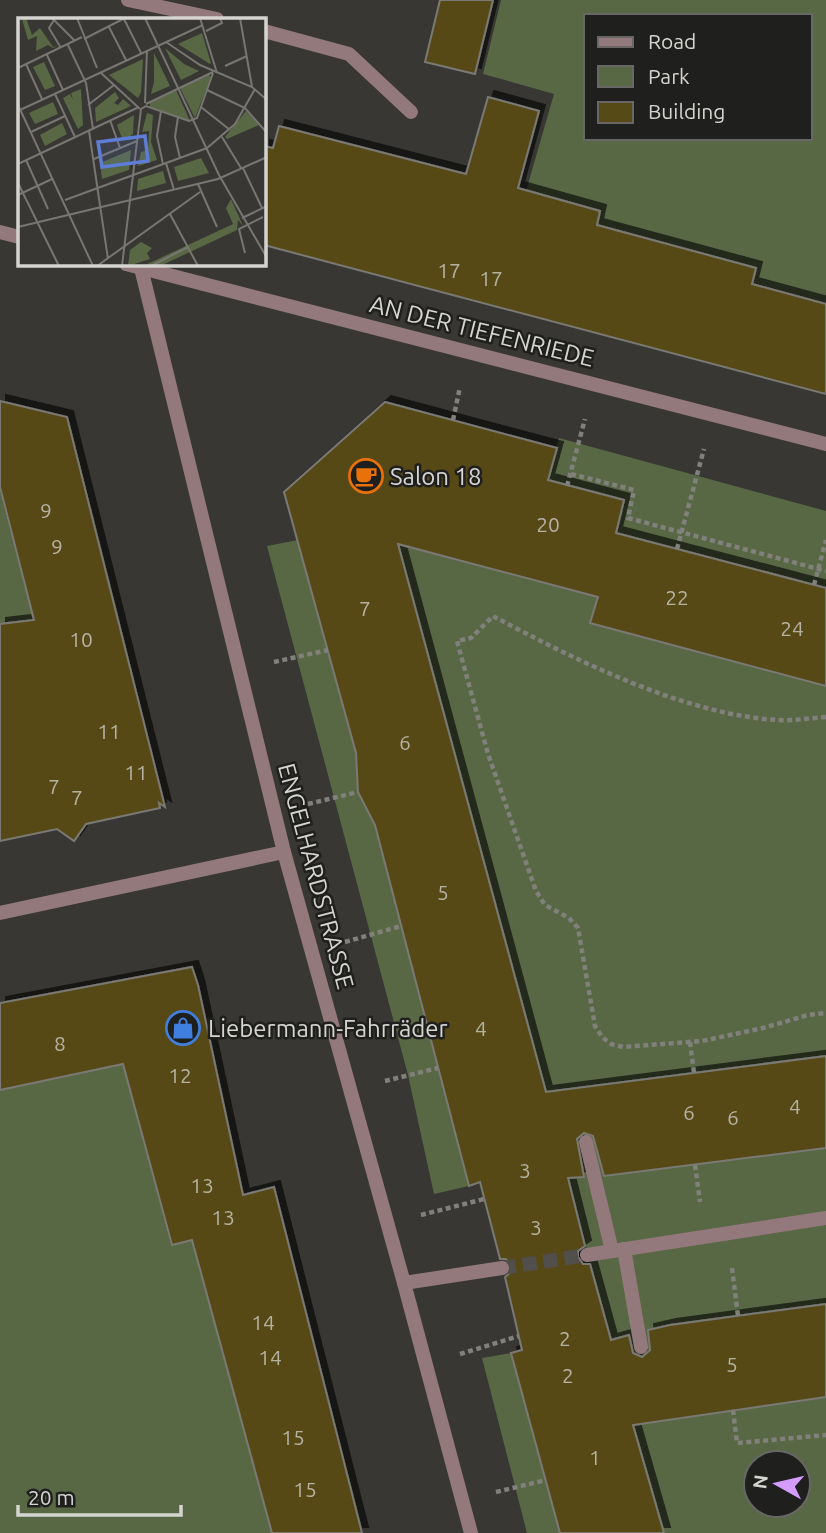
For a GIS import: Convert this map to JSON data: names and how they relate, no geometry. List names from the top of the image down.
{
  "streets": {
    "street": ["AN DER TIEFENRIEDE", "ENGELHARDSTRASSE"]
  },
  "crossings": [
    ["AN DER TIEFENRIEDE", "ENGELHARDSTRASSE"]
  ],
  "places": {
    "cafe": ["Salon 18"],
    "shop": ["Liebermann-Fahrräder"]
  },
  "house_numbers": [
    "17",
    "17",
    "9",
    "20",
    "9",
    "22",
    "7",
    "24",
    "10",
    "11",
    "6",
    "11",
    "7",
    "7",
    "5",
    "4",
    "8",
    "12",
    "4",
    "6",
    "6",
    "3",
    "13",
    "13",
    "3",
    "14",
    "2",
    "14",
    "5",
    "2",
    "15",
    "1",
    "15"
  ],
  "legend": ["Road", "Park", "Building"],
  "scale_bar": "20 m",
  "north": "left"
}
